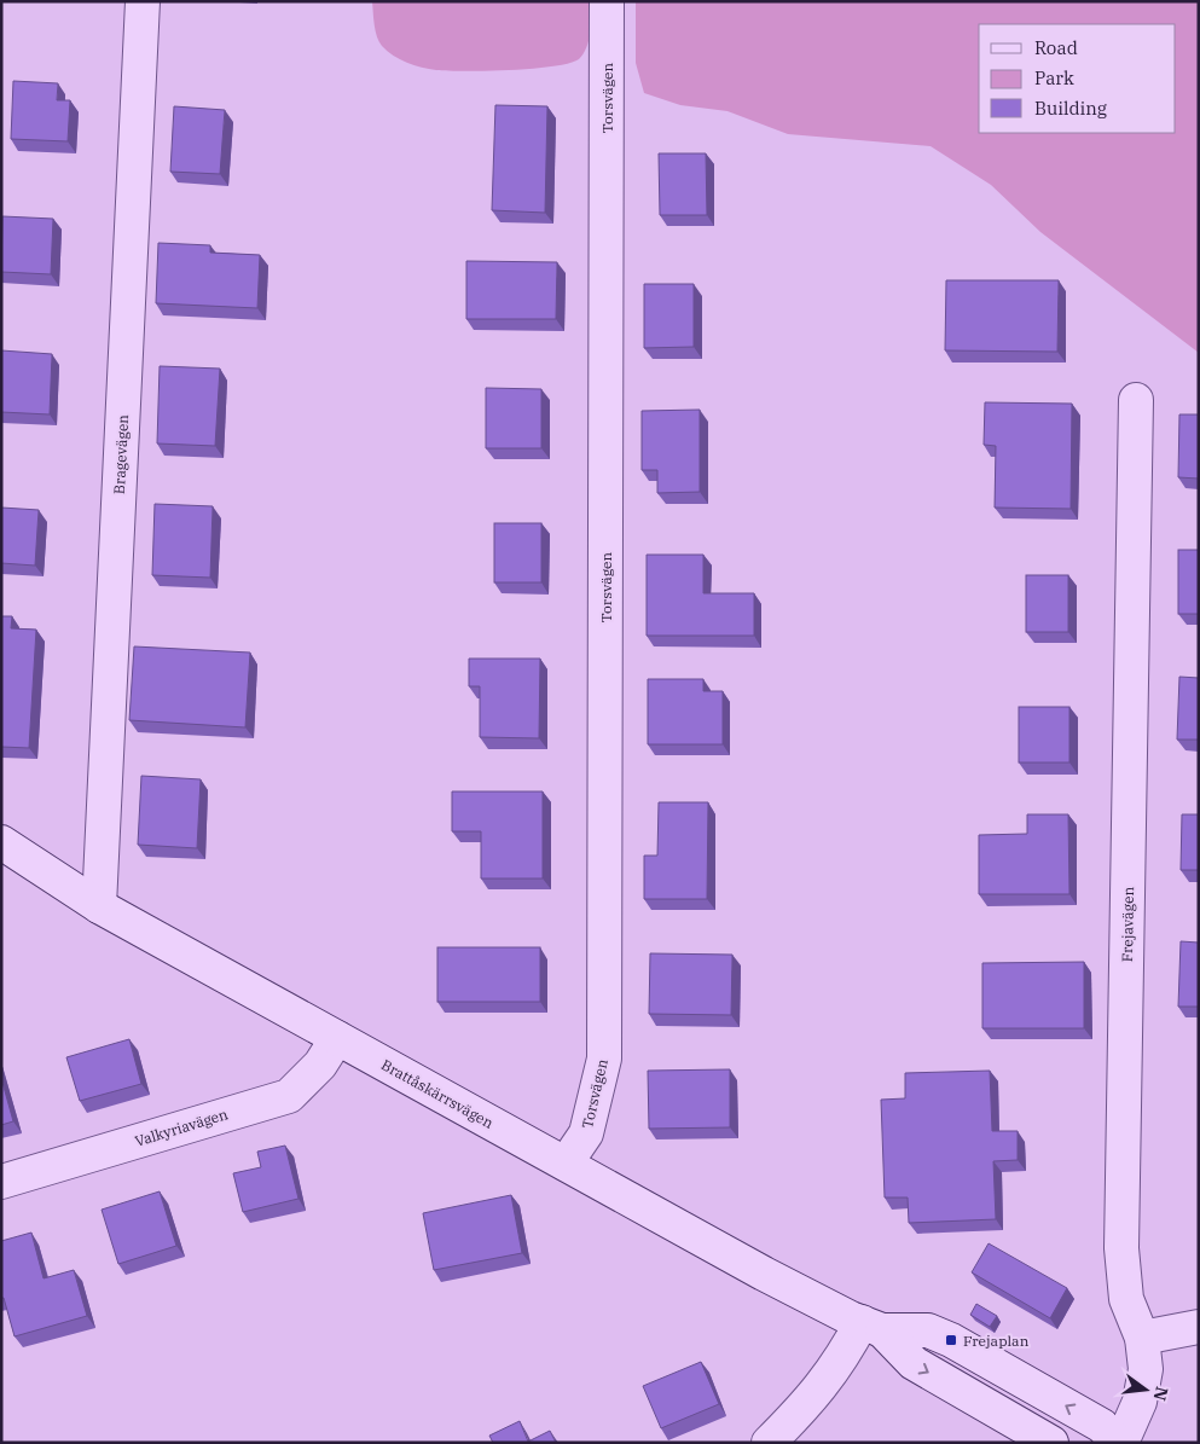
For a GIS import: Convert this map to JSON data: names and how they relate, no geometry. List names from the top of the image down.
{
  "streets": {
    "street": [
      "Torsvägen",
      "Bragevägen",
      "Frejavägen",
      "Brattåskärrsvägen",
      "Valkyriavägen"
    ]
  },
  "crossings": [
    ["Torsvägen", "Brattåskärrsvägen"],
    ["Bragevägen", "Brattåskärrsvägen"],
    ["Frejavägen", "Brattåskärrsvägen"],
    ["Brattåskärrsvägen", "Valkyriavägen"]
  ],
  "places": {
    "transit": ["Frejaplan"]
  },
  "legend": ["Road", "Park", "Building"],
  "north": "right"
}
